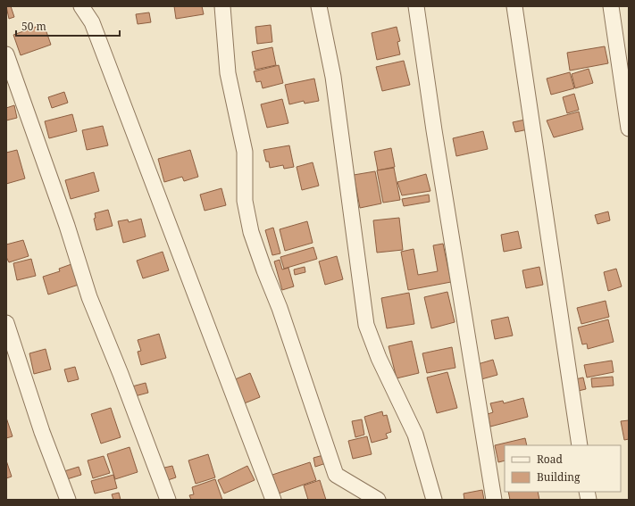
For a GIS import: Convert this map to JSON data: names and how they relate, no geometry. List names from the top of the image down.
{
  "legend": ["Road", "Building"],
  "scale_bar": "50 m"
}
